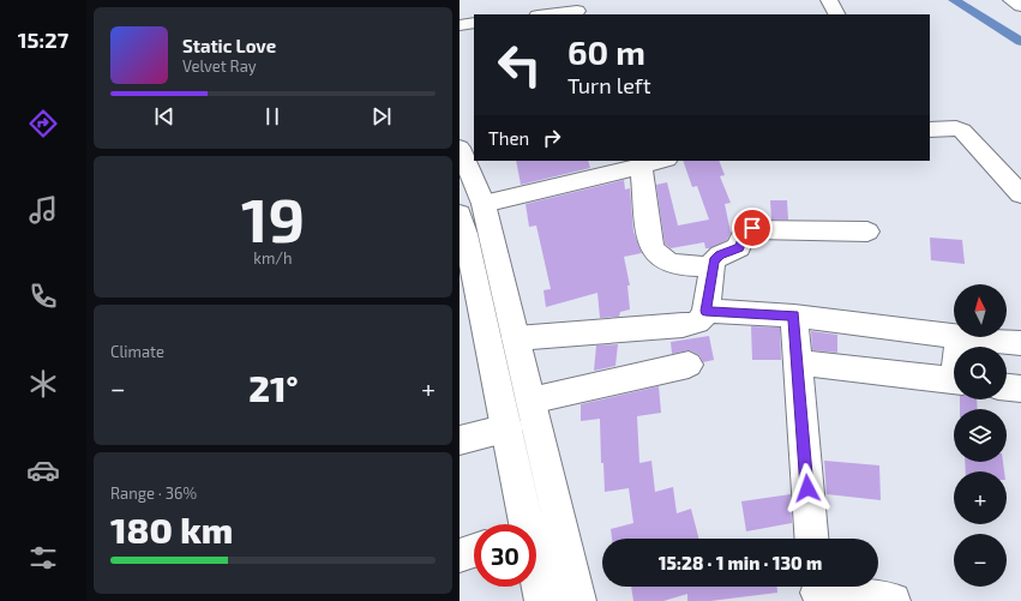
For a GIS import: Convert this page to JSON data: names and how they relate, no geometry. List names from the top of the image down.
{
  "north": "top",
  "page": {
    "tabs": "15:27",
    "turn": ["60 m", "Turn left"],
    "song": ["Static Love", "Velvet Ray"],
    "then": "Then",
    "tile": [
      ["19", "km/h"],
      "Climate",
      ["Range · 36%", "180 km"]
    ],
    "map_buttons": ["+", "−"],
    "heat": ["−", "21°", "+"],
    "limit": "30",
    "trip": "15:28 · 1 min · 130 m"
  }
}
